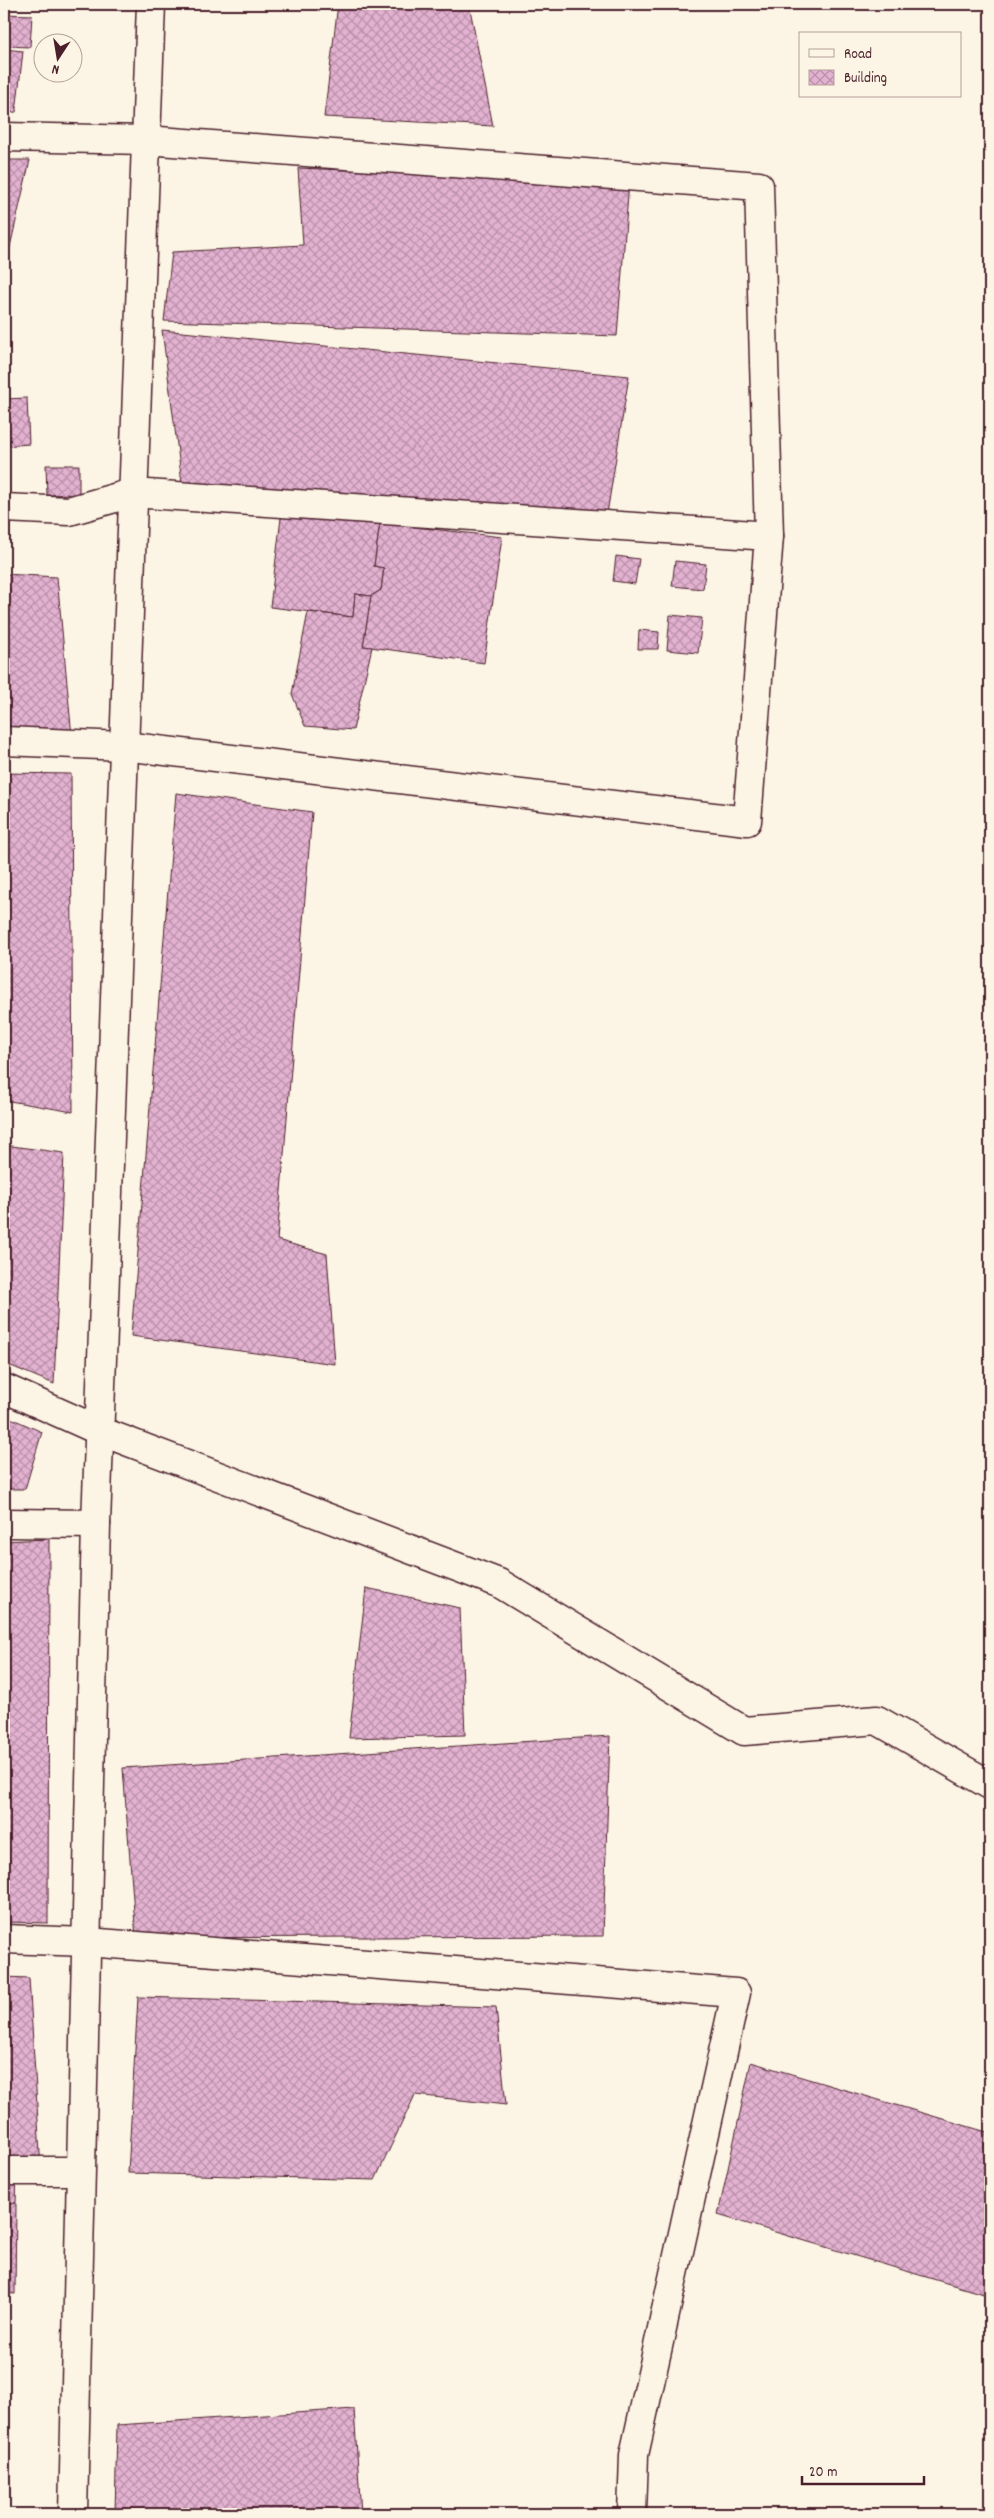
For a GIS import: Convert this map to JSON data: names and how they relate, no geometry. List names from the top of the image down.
{
  "legend": ["Road", "Building"],
  "scale_bar": "20 m",
  "north": "bottom"
}
